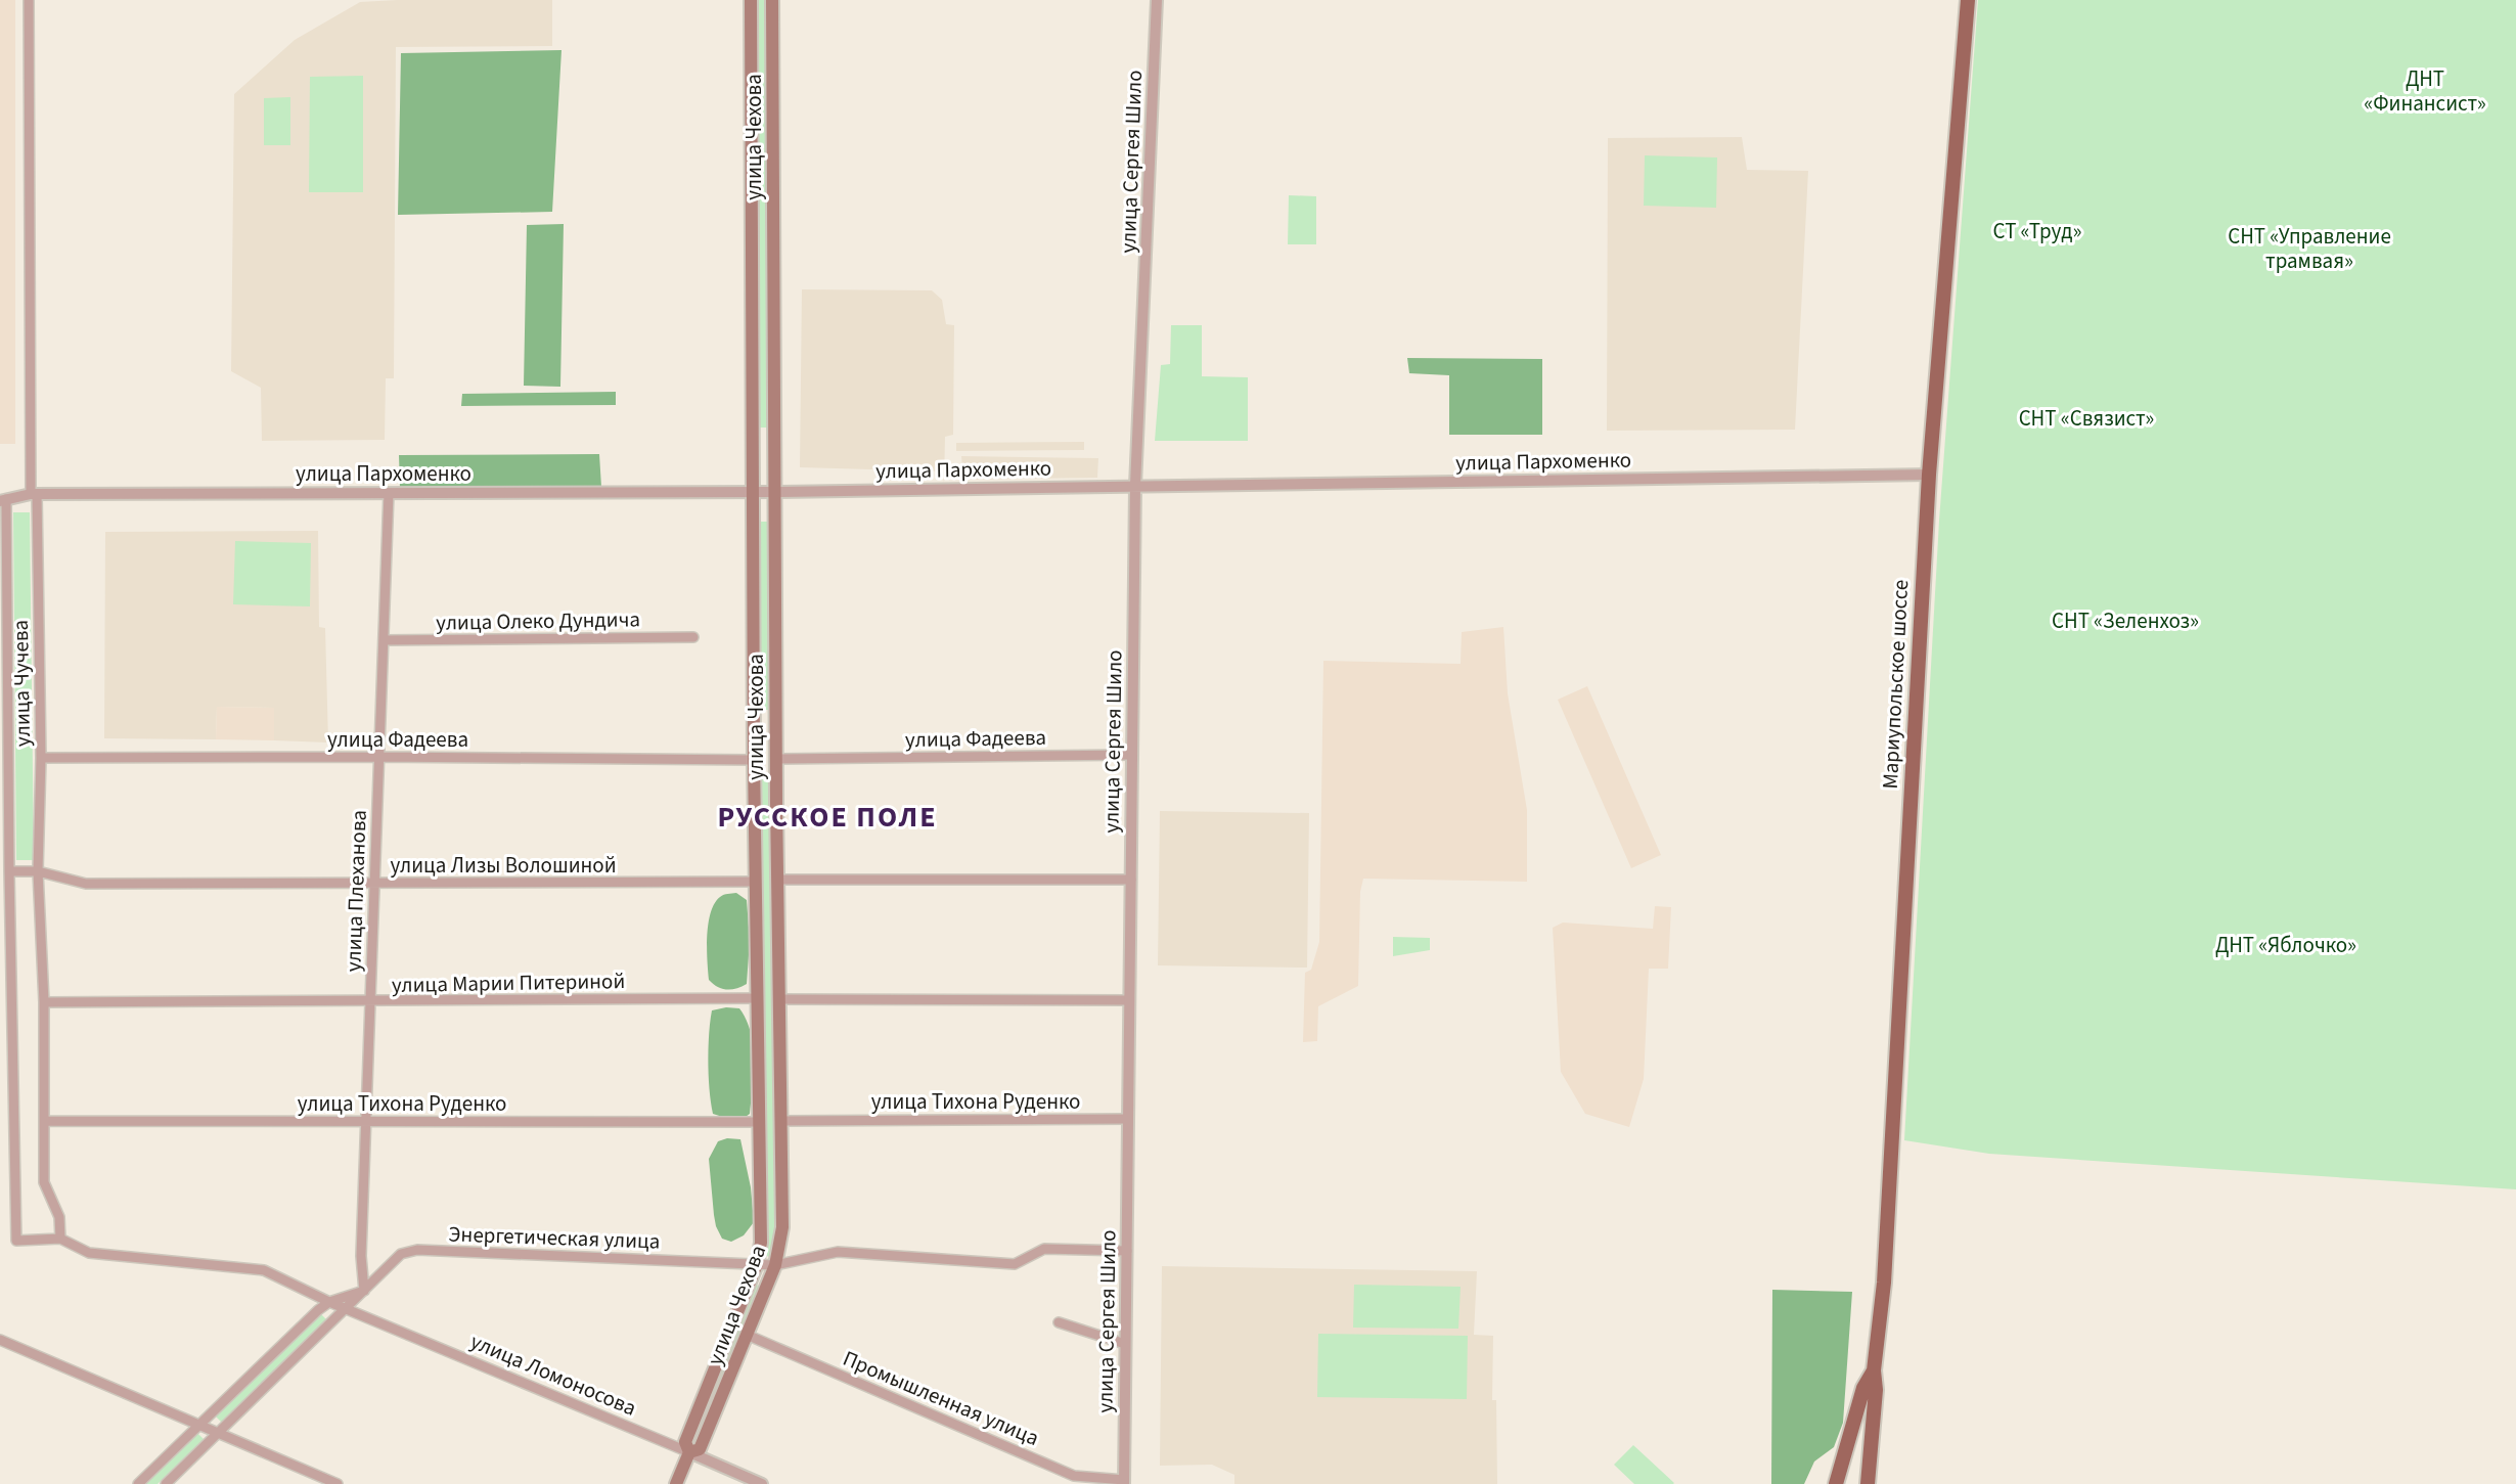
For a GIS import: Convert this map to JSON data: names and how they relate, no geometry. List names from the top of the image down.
{
  "streets": {
    "main road": ["улица Чехова", "Мариупольское шоссе"],
    "street": [
      "улица Сергея Шило",
      "улица Пархоменко",
      "улица Олеко Дундича",
      "улица Чучева",
      "улица Фадеева",
      "улица Лизы Волошиной",
      "улица Плеханова",
      "улица Марии Питериной",
      "улица Тихона Руденко",
      "Энергетическая улица",
      "улица Ломоносова",
      "Промышленная улица"
    ]
  },
  "crossings": [
    ["улица Чехова", "улица Пархоменко"],
    ["улица Чехова", "улица Фадеева"],
    ["улица Чехова", "улица Лизы Волошиной"],
    ["улица Чехова", "улица Марии Питериной"],
    ["улица Чехова", "улица Тихона Руденко"],
    ["улица Чехова", "Энергетическая улица"],
    ["улица Чехова", "улица Ломоносова"],
    ["улица Чехова", "Промышленная улица"],
    ["улица Сергея Шило", "улица Пархоменко"],
    ["улица Сергея Шило", "улица Фадеева"],
    ["улица Сергея Шило", "улица Тихона Руденко"],
    ["улица Сергея Шило", "Промышленная улица"],
    ["улица Пархоменко", "улица Чучева"],
    ["улица Пархоменко", "Мариупольское шоссе"],
    ["улица Пархоменко", "улица Плеханова"],
    ["улица Олеко Дундича", "улица Плеханова"],
    ["улица Чучева", "улица Фадеева"],
    ["улица Чучева", "улица Лизы Волошиной"],
    ["улица Чучева", "улица Марии Питериной"],
    ["улица Чучева", "улица Тихона Руденко"],
    ["улица Чучева", "улица Ломоносова"],
    ["улица Фадеева", "улица Плеханова"],
    ["улица Лизы Волошиной", "улица Плеханова"],
    ["улица Плеханова", "улица Марии Питериной"],
    ["улица Плеханова", "улица Тихона Руденко"],
    ["улица Плеханова", "Энергетическая улица"],
    ["Энергетическая улица", "улица Ломоносова"]
  ],
  "districts": ["РУССКОЕ ПОЛЕ"],
  "parks": [
    "ДНТ «Финансист»",
    "СТ «Труд»",
    "СНТ «Управление трамвая»",
    "СНТ «Связист»",
    "СНТ «Зеленхоз»",
    "ДНТ «Яблочко»"
  ]
}
